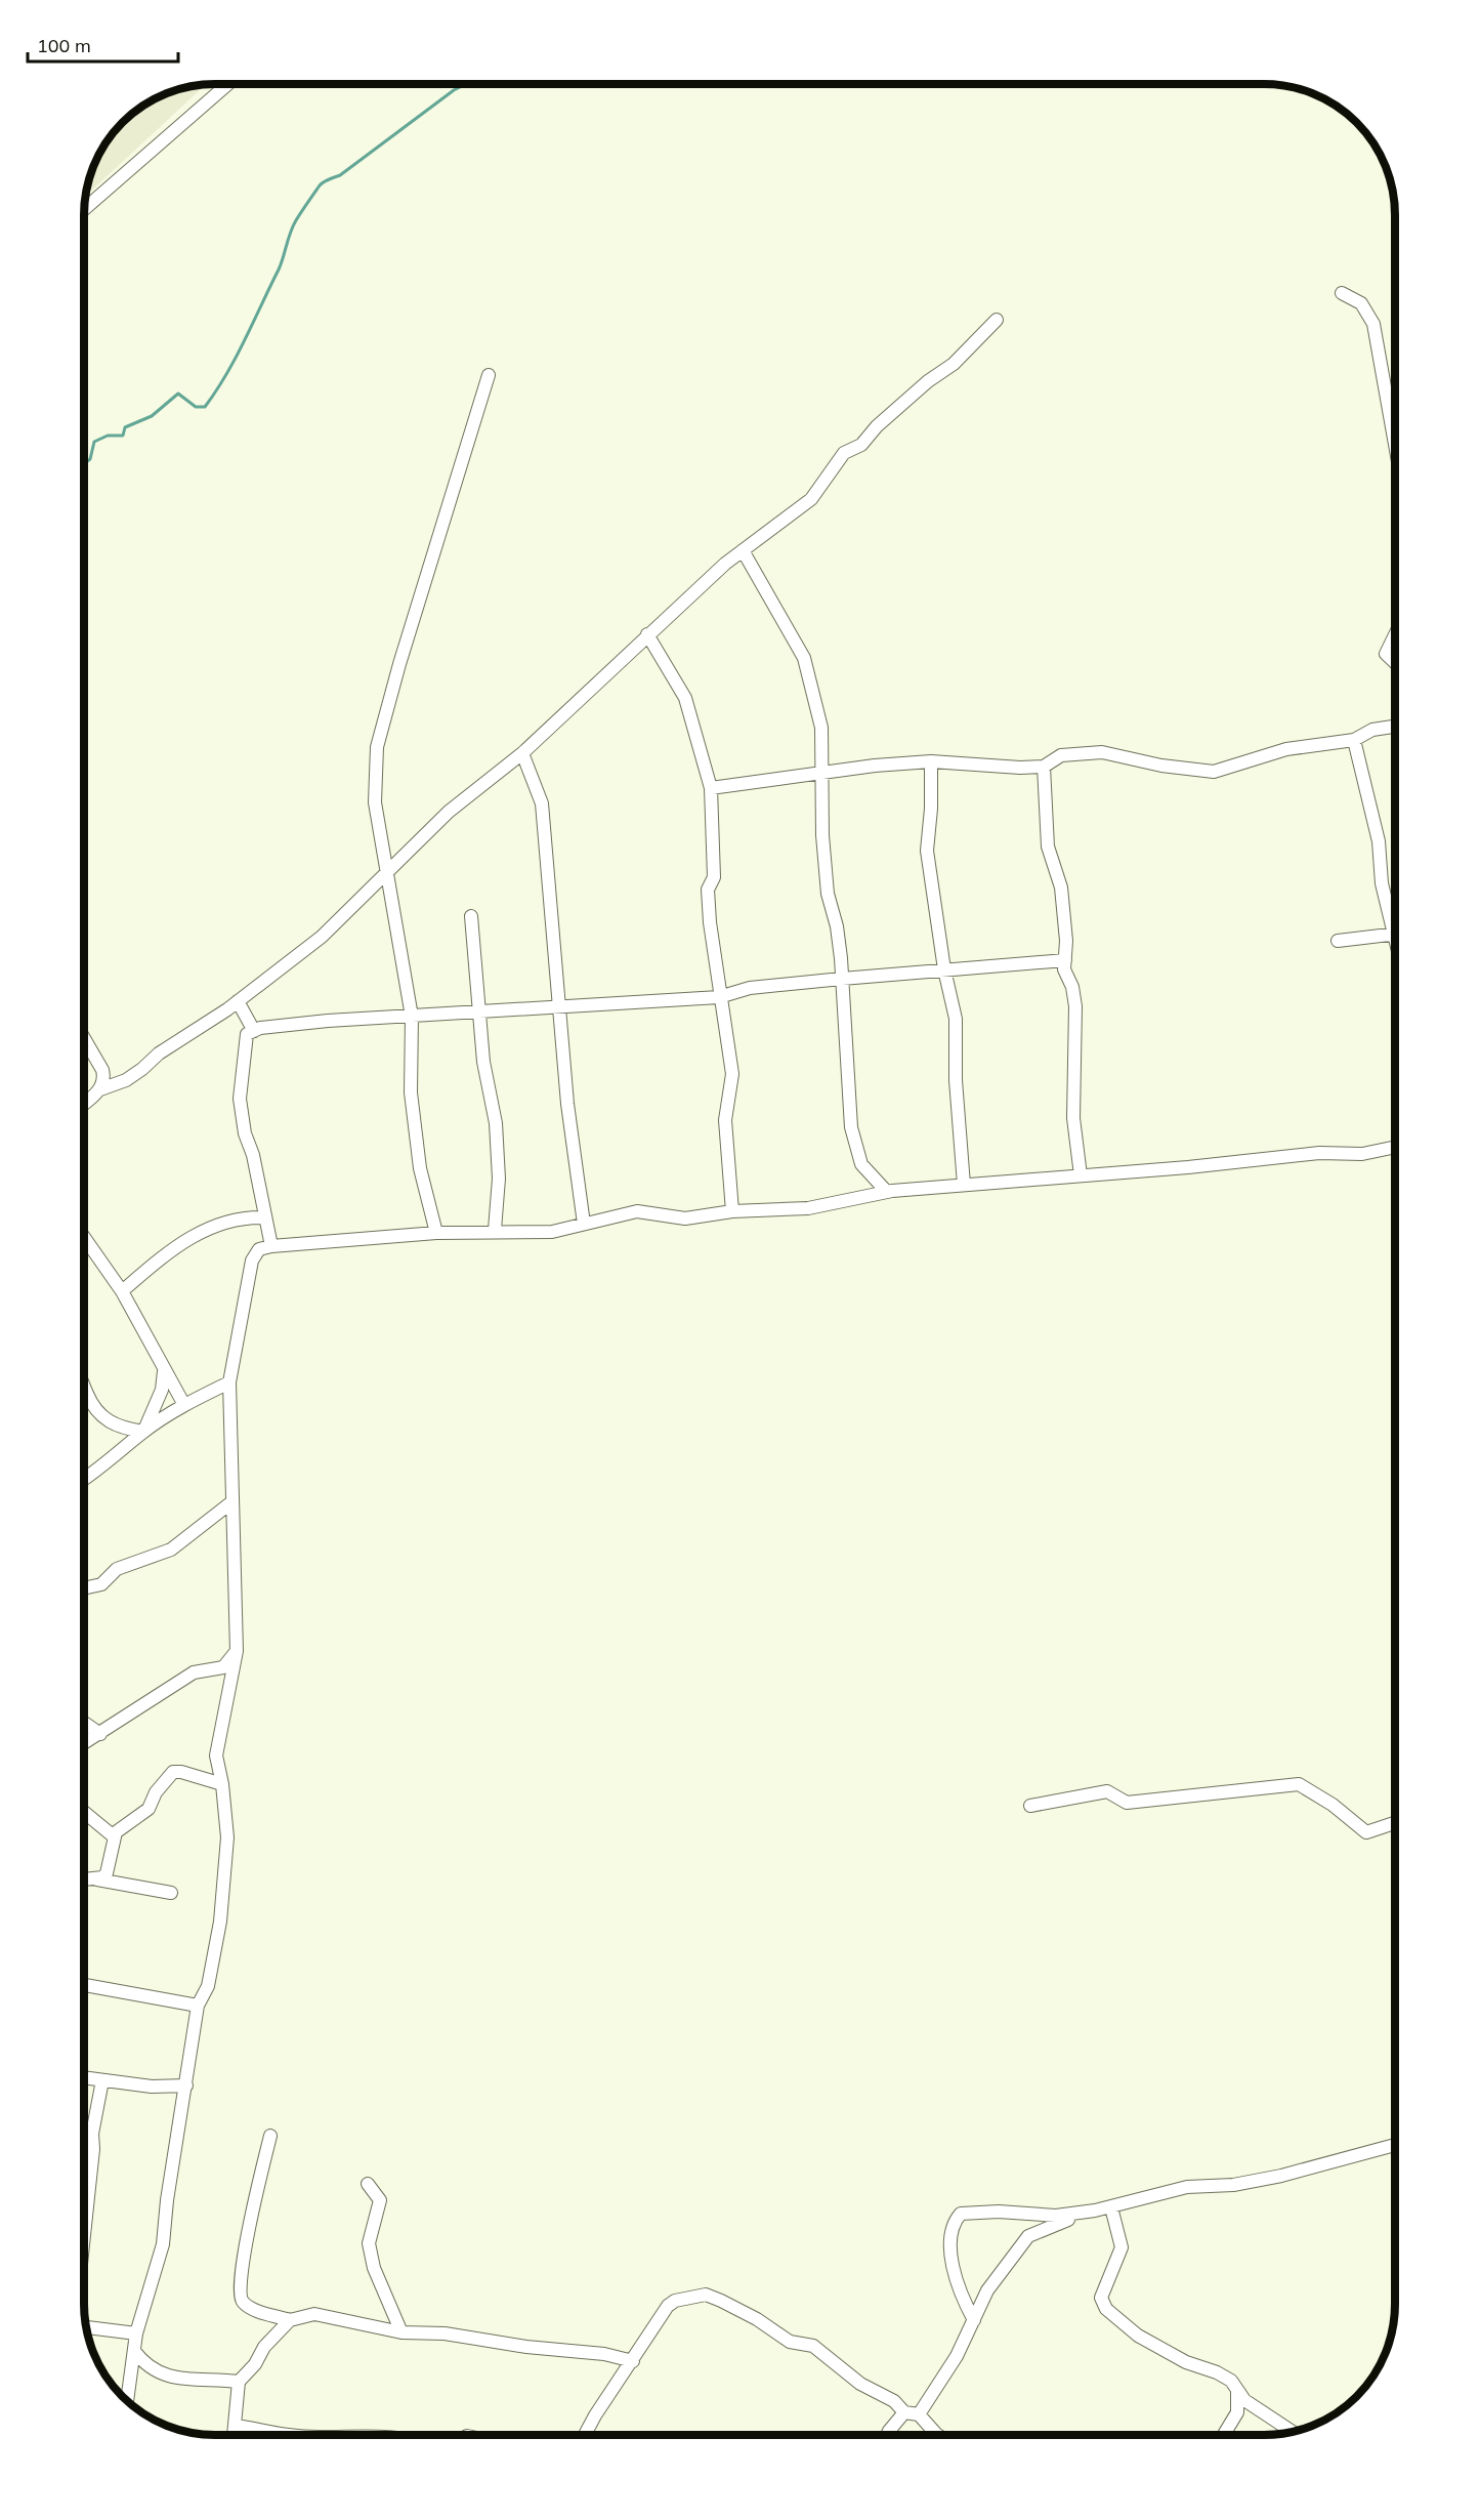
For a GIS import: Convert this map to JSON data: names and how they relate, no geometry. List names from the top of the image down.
{
  "scale_bar": "100 m"
}
